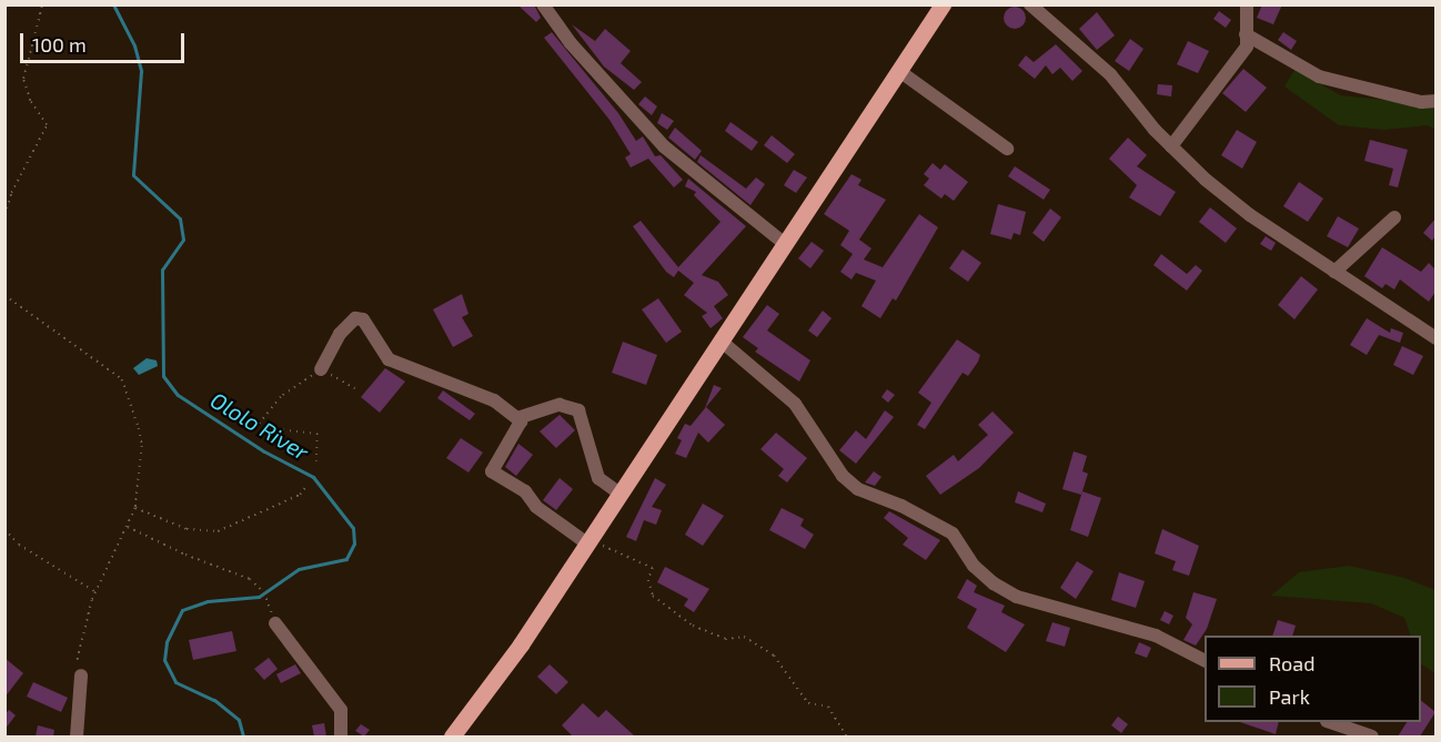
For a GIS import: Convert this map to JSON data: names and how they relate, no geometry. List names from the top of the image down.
{
  "water": ["Ololo River"],
  "legend": ["Road", "Park"],
  "scale_bar": "100 m"
}
